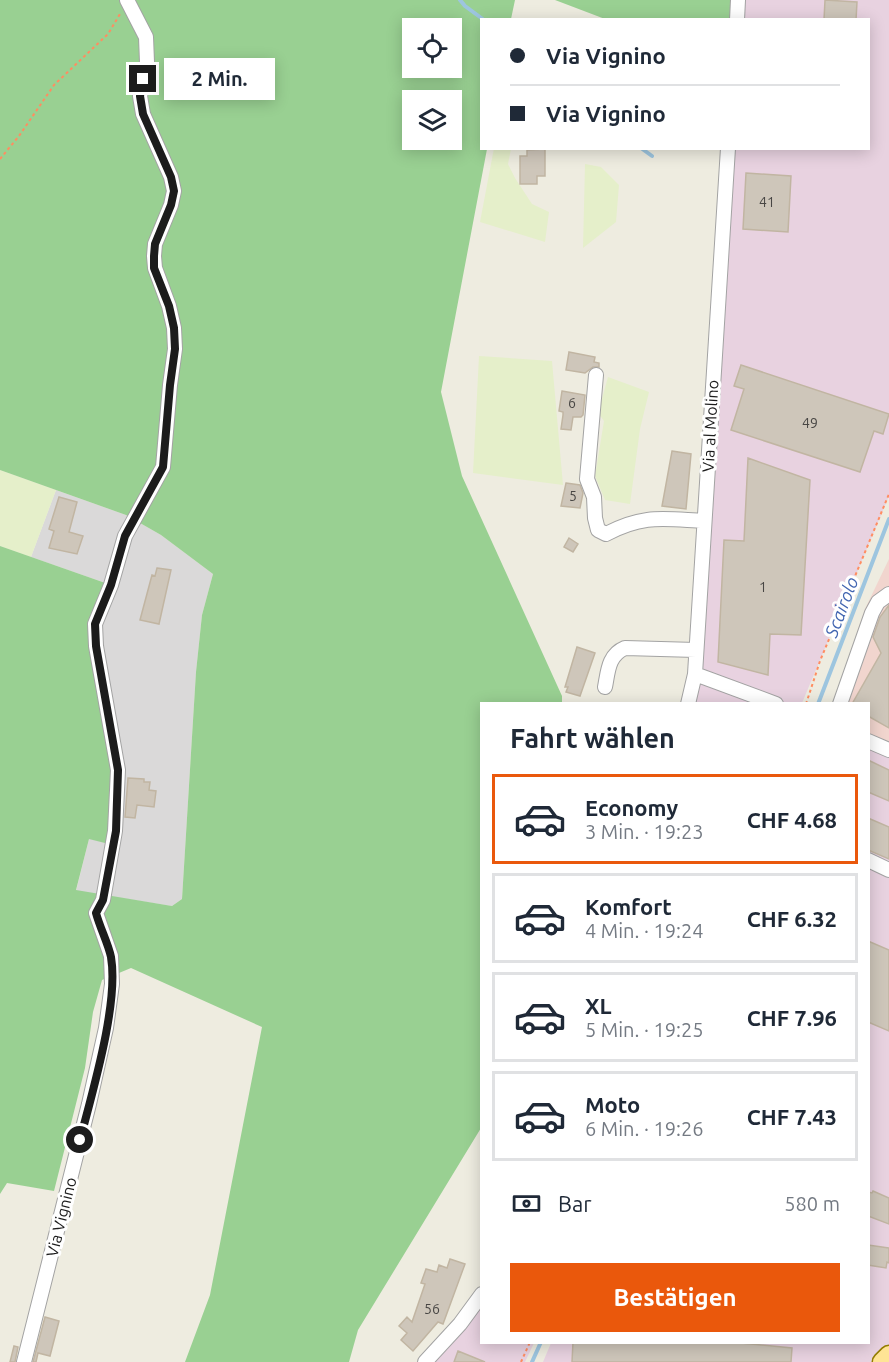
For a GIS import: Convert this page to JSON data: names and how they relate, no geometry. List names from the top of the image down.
{
  "streets": {
    "street": ["Via al Molino", "Via Vignino"]
  },
  "water": ["Scairolo"],
  "house_numbers": [
    "41",
    "6",
    "49",
    "5",
    "1",
    "56"
  ],
  "page": {
    "banner": ["Via Vignino", "Via Vignino"],
    "bubble": "2 Min.",
    "heading": "Fahrt wählen",
    "list": [
      {
        "name": "Economy",
        "note": "3 Min. · 19:23",
        "value": "CHF 4.68"
      },
      {
        "name": "Komfort",
        "note": "4 Min. · 19:24",
        "value": "CHF 6.32"
      },
      {
        "name": "XL",
        "note": "5 Min. · 19:25",
        "value": "CHF 7.96"
      },
      {
        "name": "Moto",
        "note": "6 Min. · 19:26",
        "value": "CHF 7.43"
      }
    ],
    "pay": ["Bar", "580 m"],
    "buttons": "Bestätigen"
  }
}
